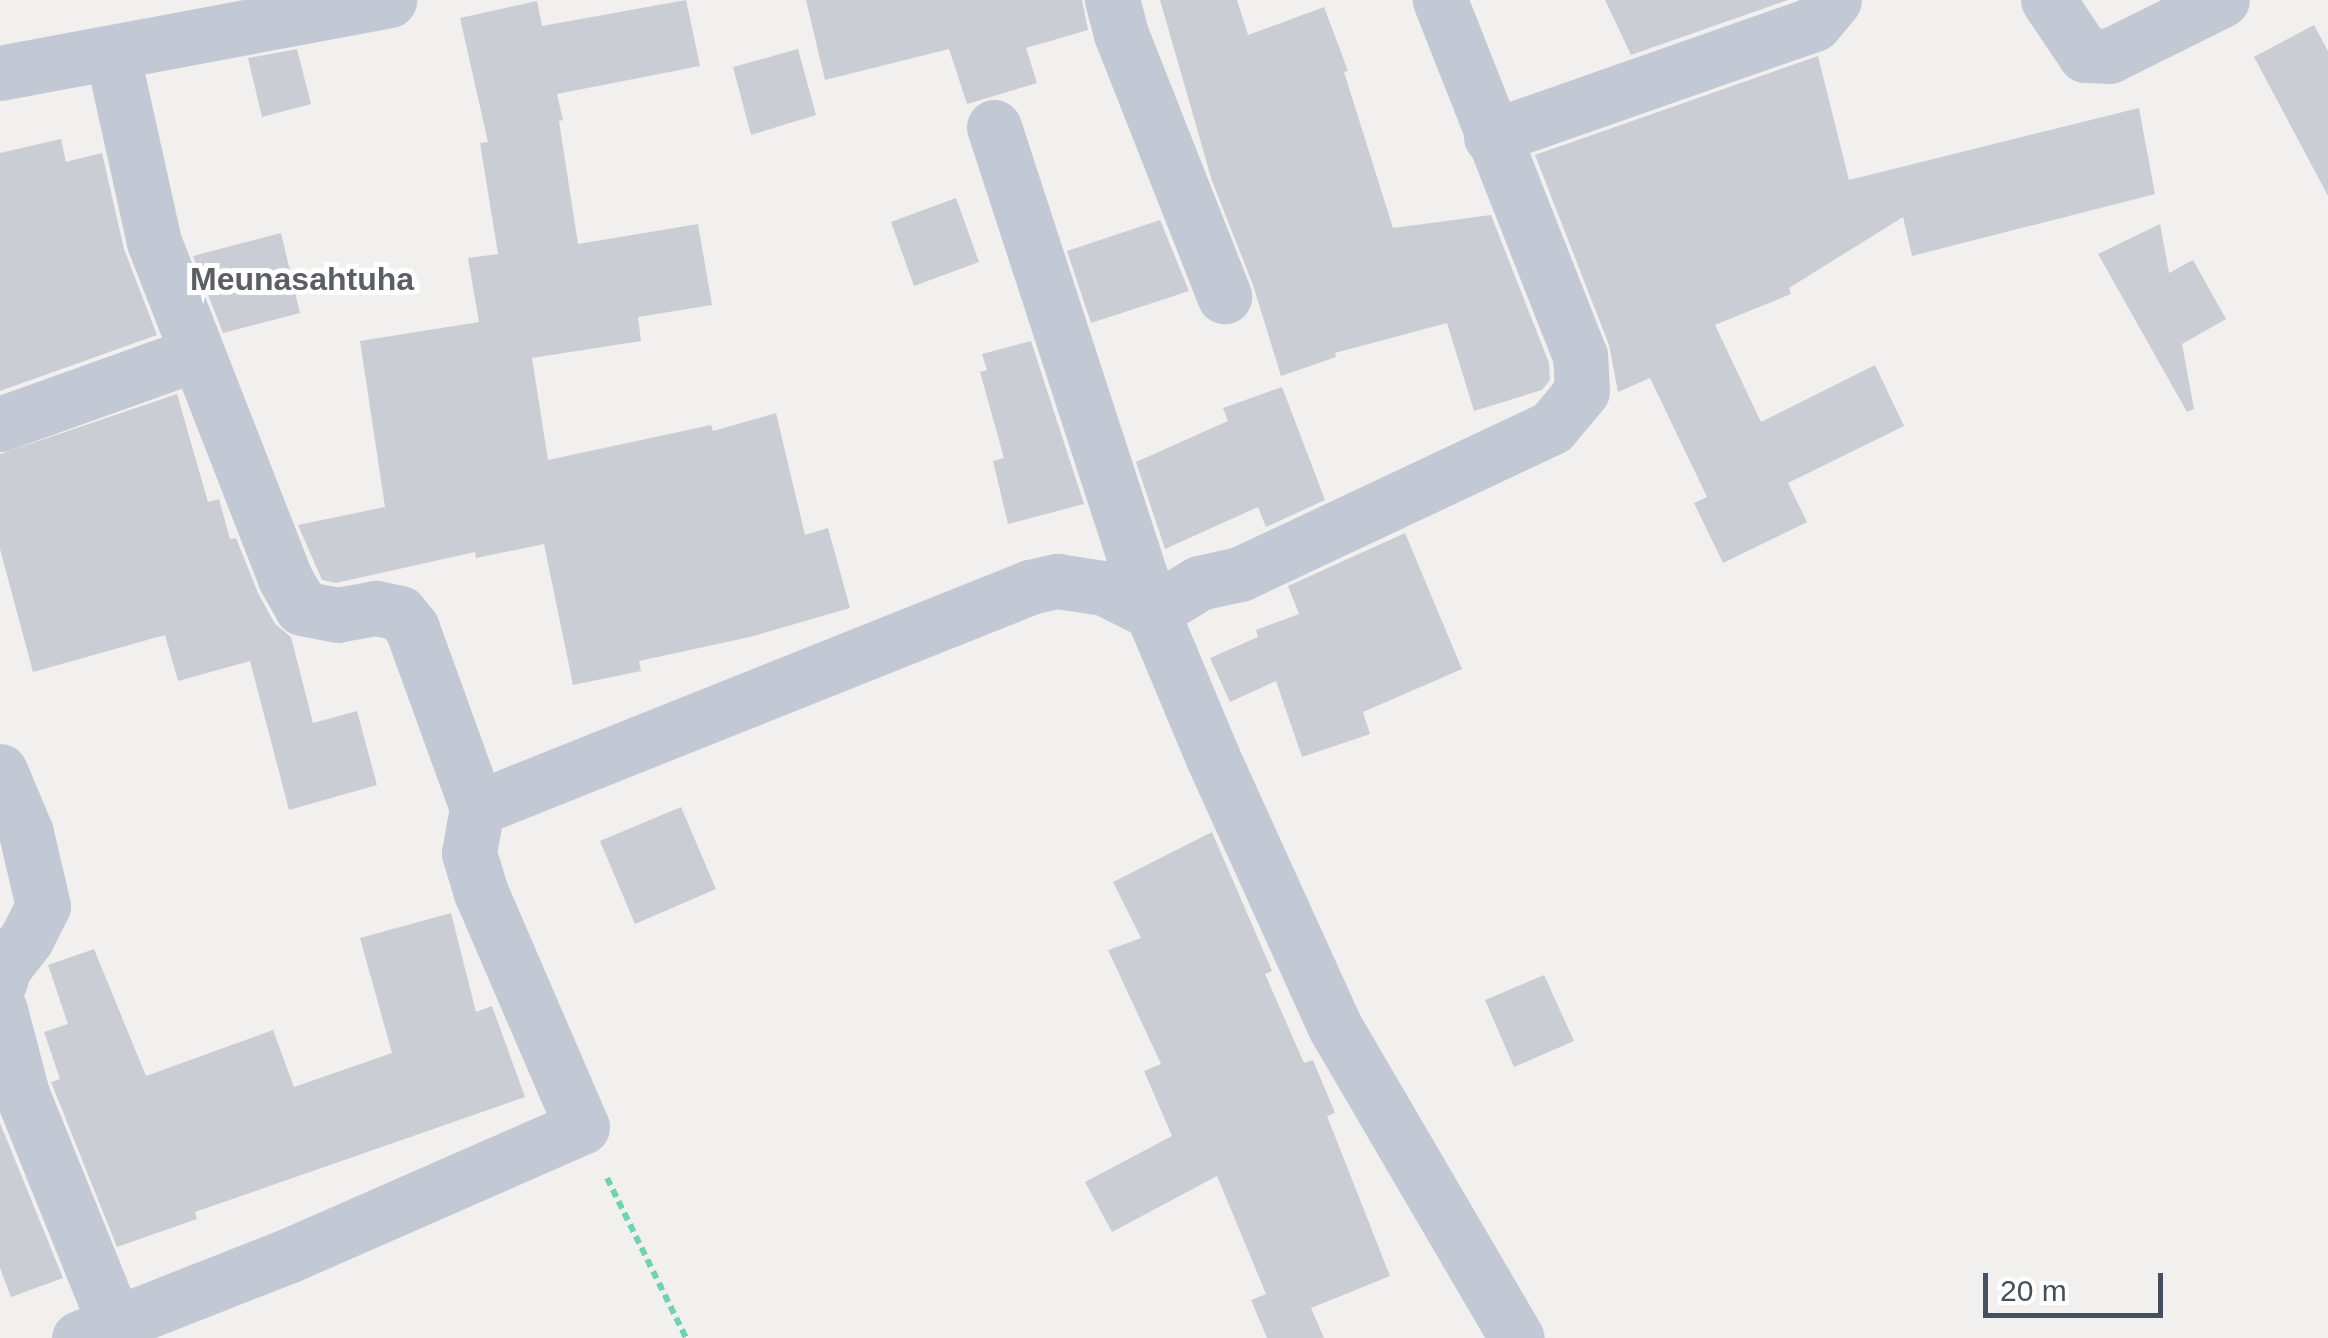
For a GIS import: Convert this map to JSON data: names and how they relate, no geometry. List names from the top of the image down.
{
  "districts": ["Meunasahtuha"],
  "scale_bar": "20 m"
}
